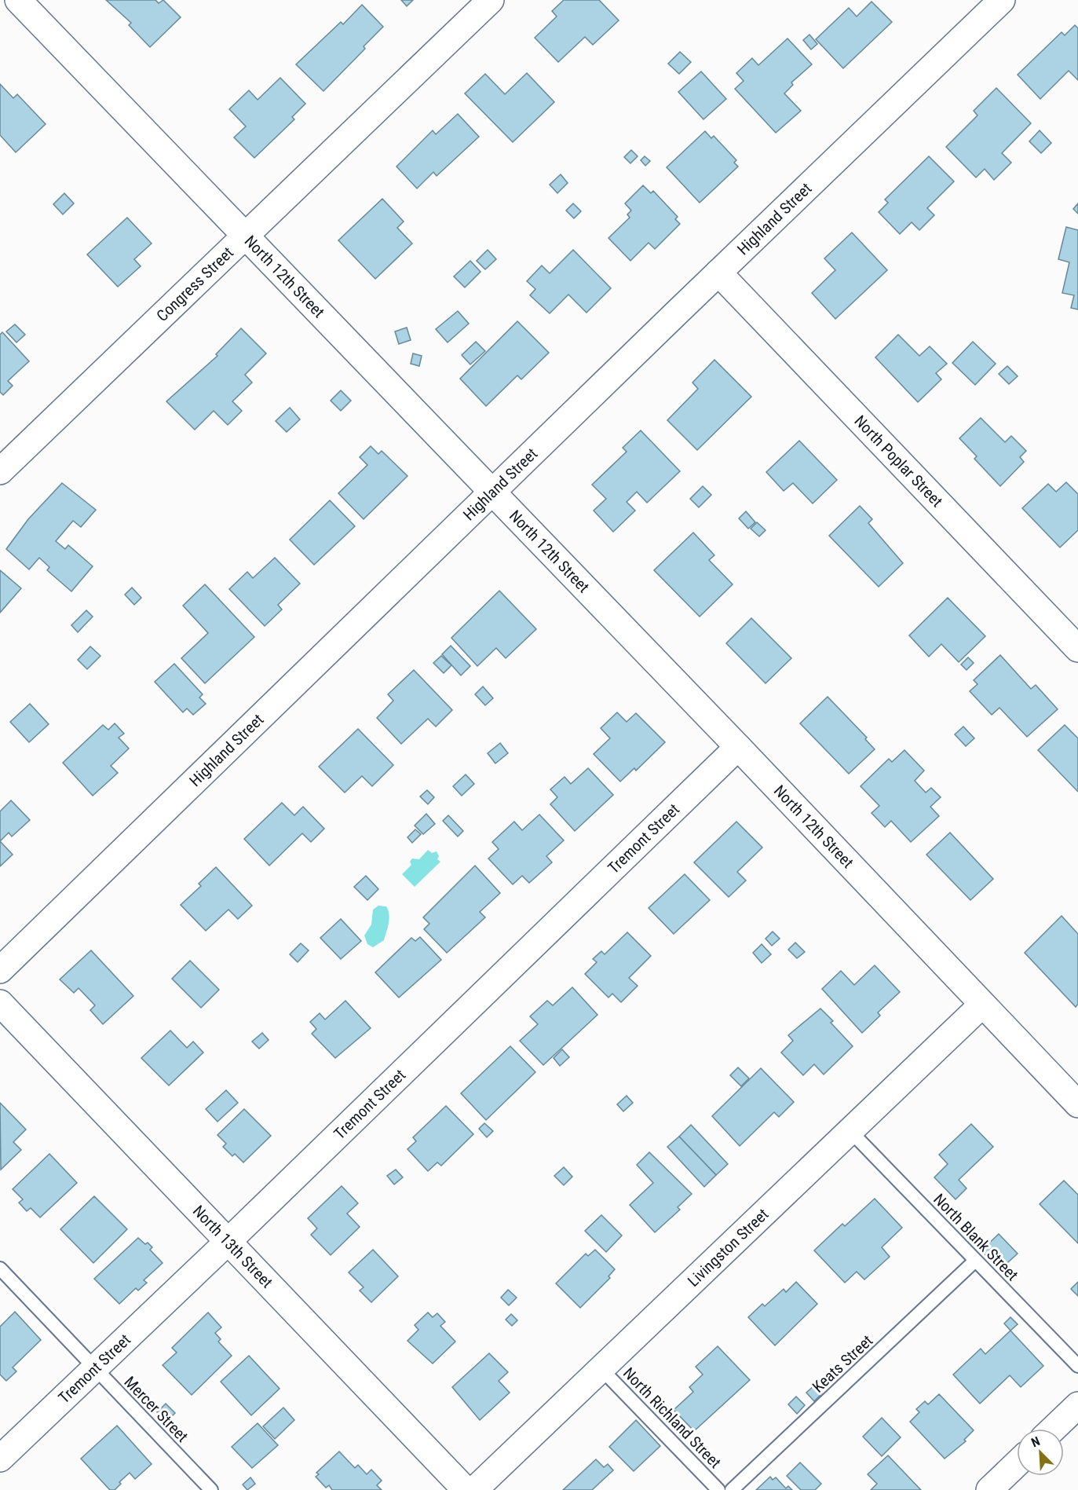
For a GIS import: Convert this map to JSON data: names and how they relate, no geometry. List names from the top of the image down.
{
  "streets": {
    "street": [
      "Highland Street",
      "North 12th Street",
      "Congress Street",
      "North Poplar Street",
      "Tremont Street",
      "North 13th Street",
      "Livingston Street"
    ],
    "lane": [
      "North Blank Street",
      "Keats Street",
      "Mercer Street",
      "North Richland Street"
    ]
  },
  "crossings": [
    ["Highland Street", "North 12th Street"],
    ["Highland Street", "North Poplar Street"],
    ["North 12th Street", "Congress Street"],
    ["North 12th Street", "Tremont Street"],
    ["North 12th Street", "Livingston Street"],
    ["Tremont Street", "North 13th Street"],
    ["Tremont Street", "Mercer Street"],
    ["North Blank Street", "Livingston Street"],
    ["North Blank Street", "Keats Street"],
    ["Livingston Street", "North Richland Street"]
  ],
  "north": "top left"
}
